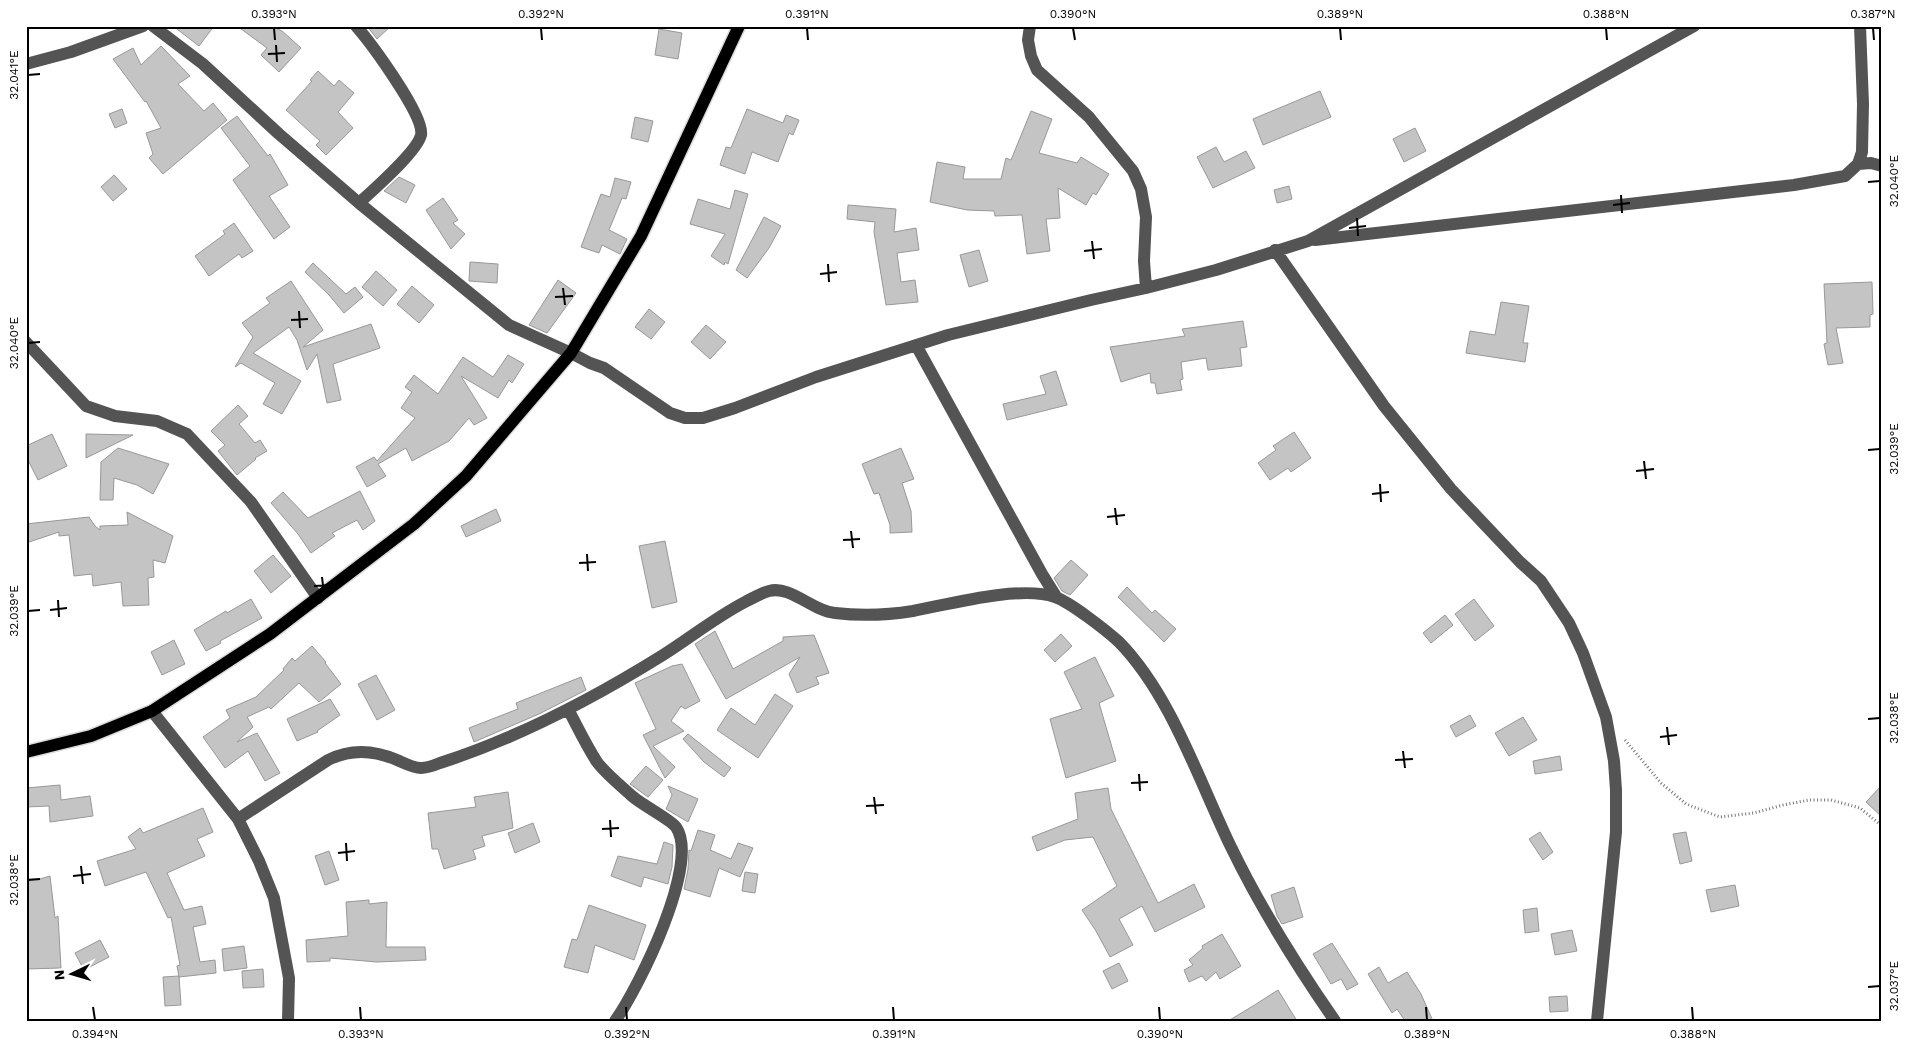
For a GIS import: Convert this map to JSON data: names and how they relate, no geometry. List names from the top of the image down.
{
  "north": "left",
  "coordinates": [
    "0.393°N",
    "0.392°N",
    "0.391°N",
    "0.390°N",
    "0.389°N",
    "0.388°N",
    "0.387°N",
    "32.041°E",
    "32.040°E",
    "32.039°E",
    "32.038°E",
    "32.037°E",
    "0.394°N"
  ]
}
